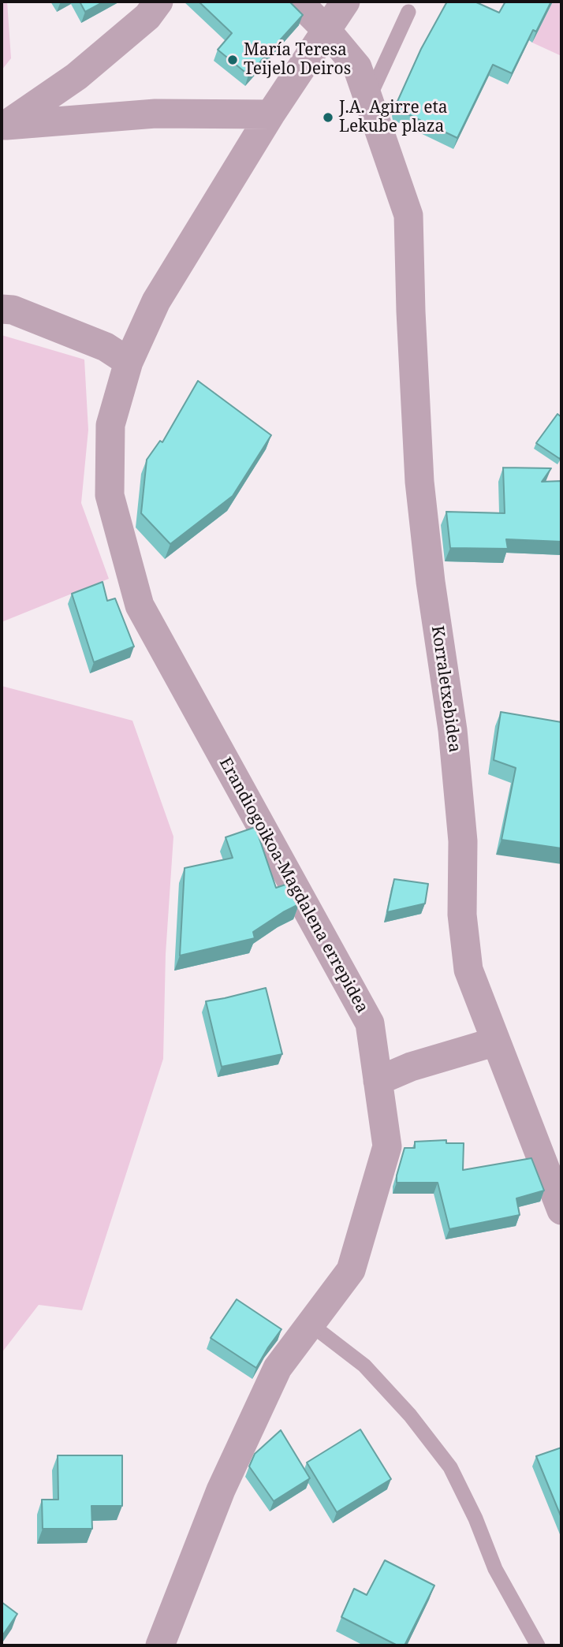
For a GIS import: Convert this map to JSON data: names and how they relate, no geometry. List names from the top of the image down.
{
  "streets": {
    "street": ["Korraletxebidea", "Erandiogoikoa-Magdalena errepidea"]
  },
  "crossings": [
    ["Korraletxebidea", "Erandiogoikoa-Magdalena errepidea"]
  ],
  "places": ["María Teresa Teijelo Deiros", "J.A. Agirre eta Lekube plaza"]
}
